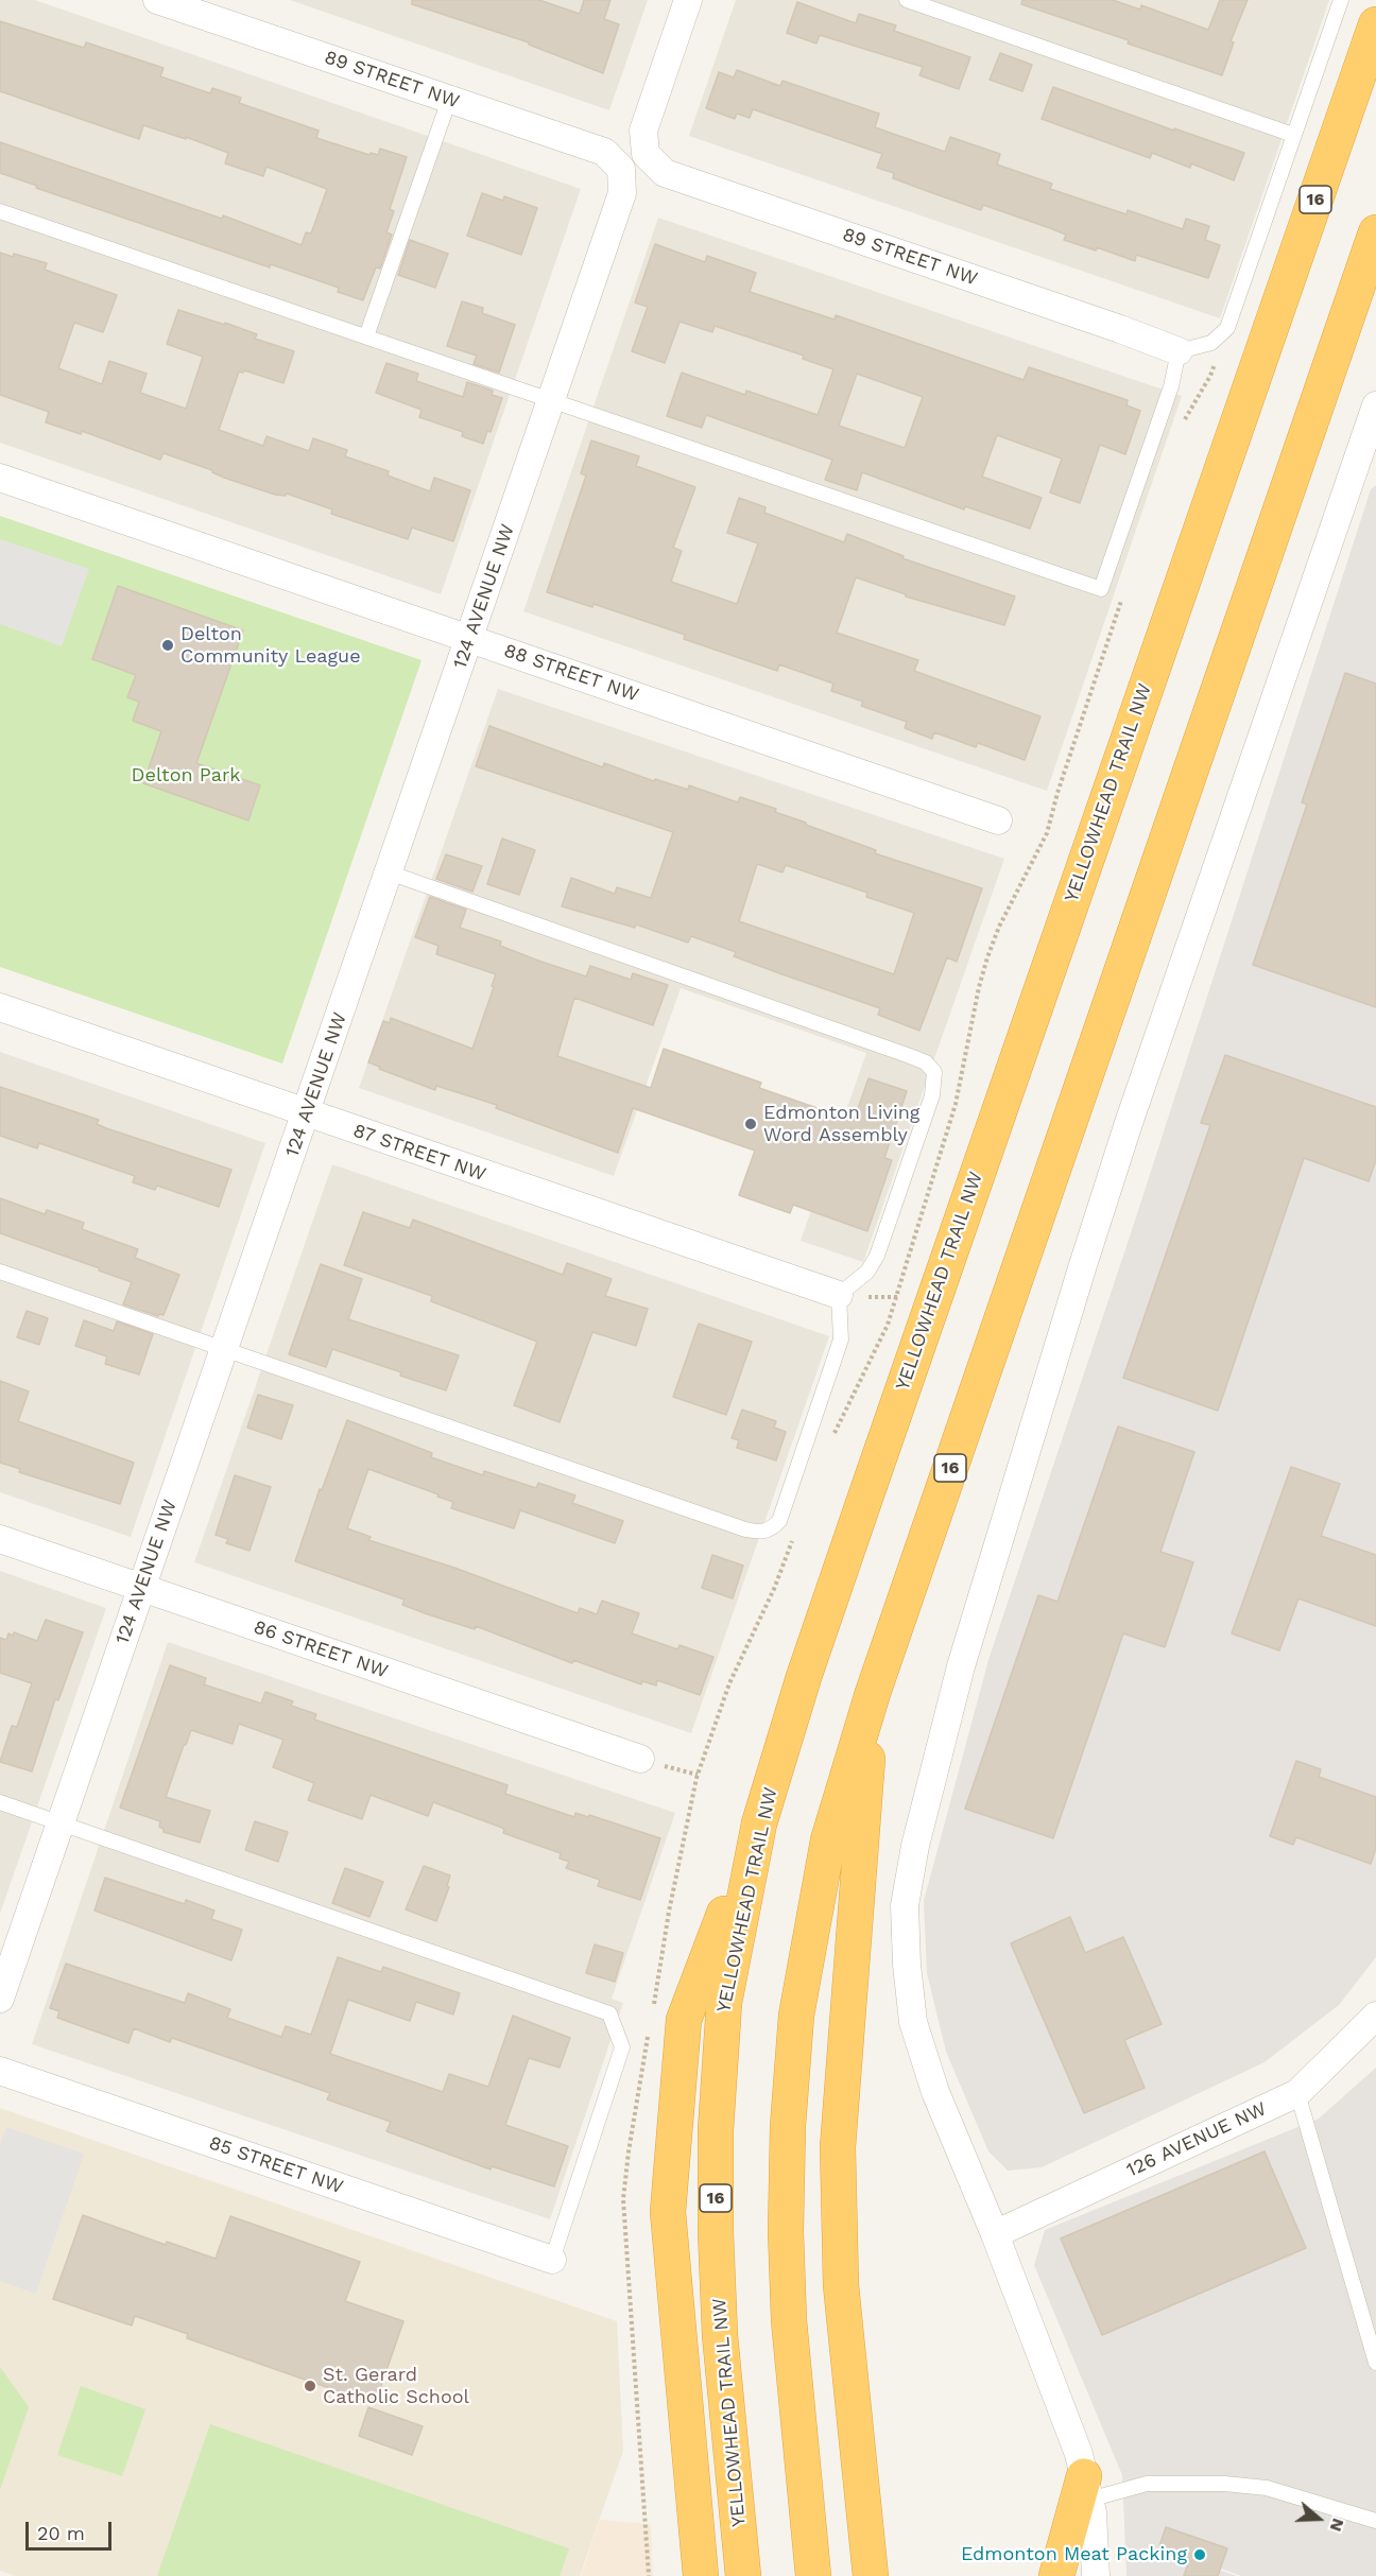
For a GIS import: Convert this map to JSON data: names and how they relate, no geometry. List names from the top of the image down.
{
  "streets": {
    "highway": ["16", "YELLOWHEAD TRAIL NW"],
    "street": [
      "89 STREET NW",
      "124 AVENUE NW",
      "88 STREET NW",
      "87 STREET NW",
      "86 STREET NW",
      "126 AVENUE NW",
      "85 STREET NW"
    ]
  },
  "crossings": [
    ["89 STREET NW", "124 AVENUE NW"],
    ["124 AVENUE NW", "88 STREET NW"],
    ["124 AVENUE NW", "87 STREET NW"],
    ["124 AVENUE NW", "86 STREET NW"]
  ],
  "parks": ["Delton Park"],
  "places": [
    "Delton Community League",
    "Edmonton Living Word Assembly",
    "St. Gerard Catholic School",
    "Edmonton Meat Packing"
  ],
  "scale_bar": "20 m",
  "north": "right"
}
